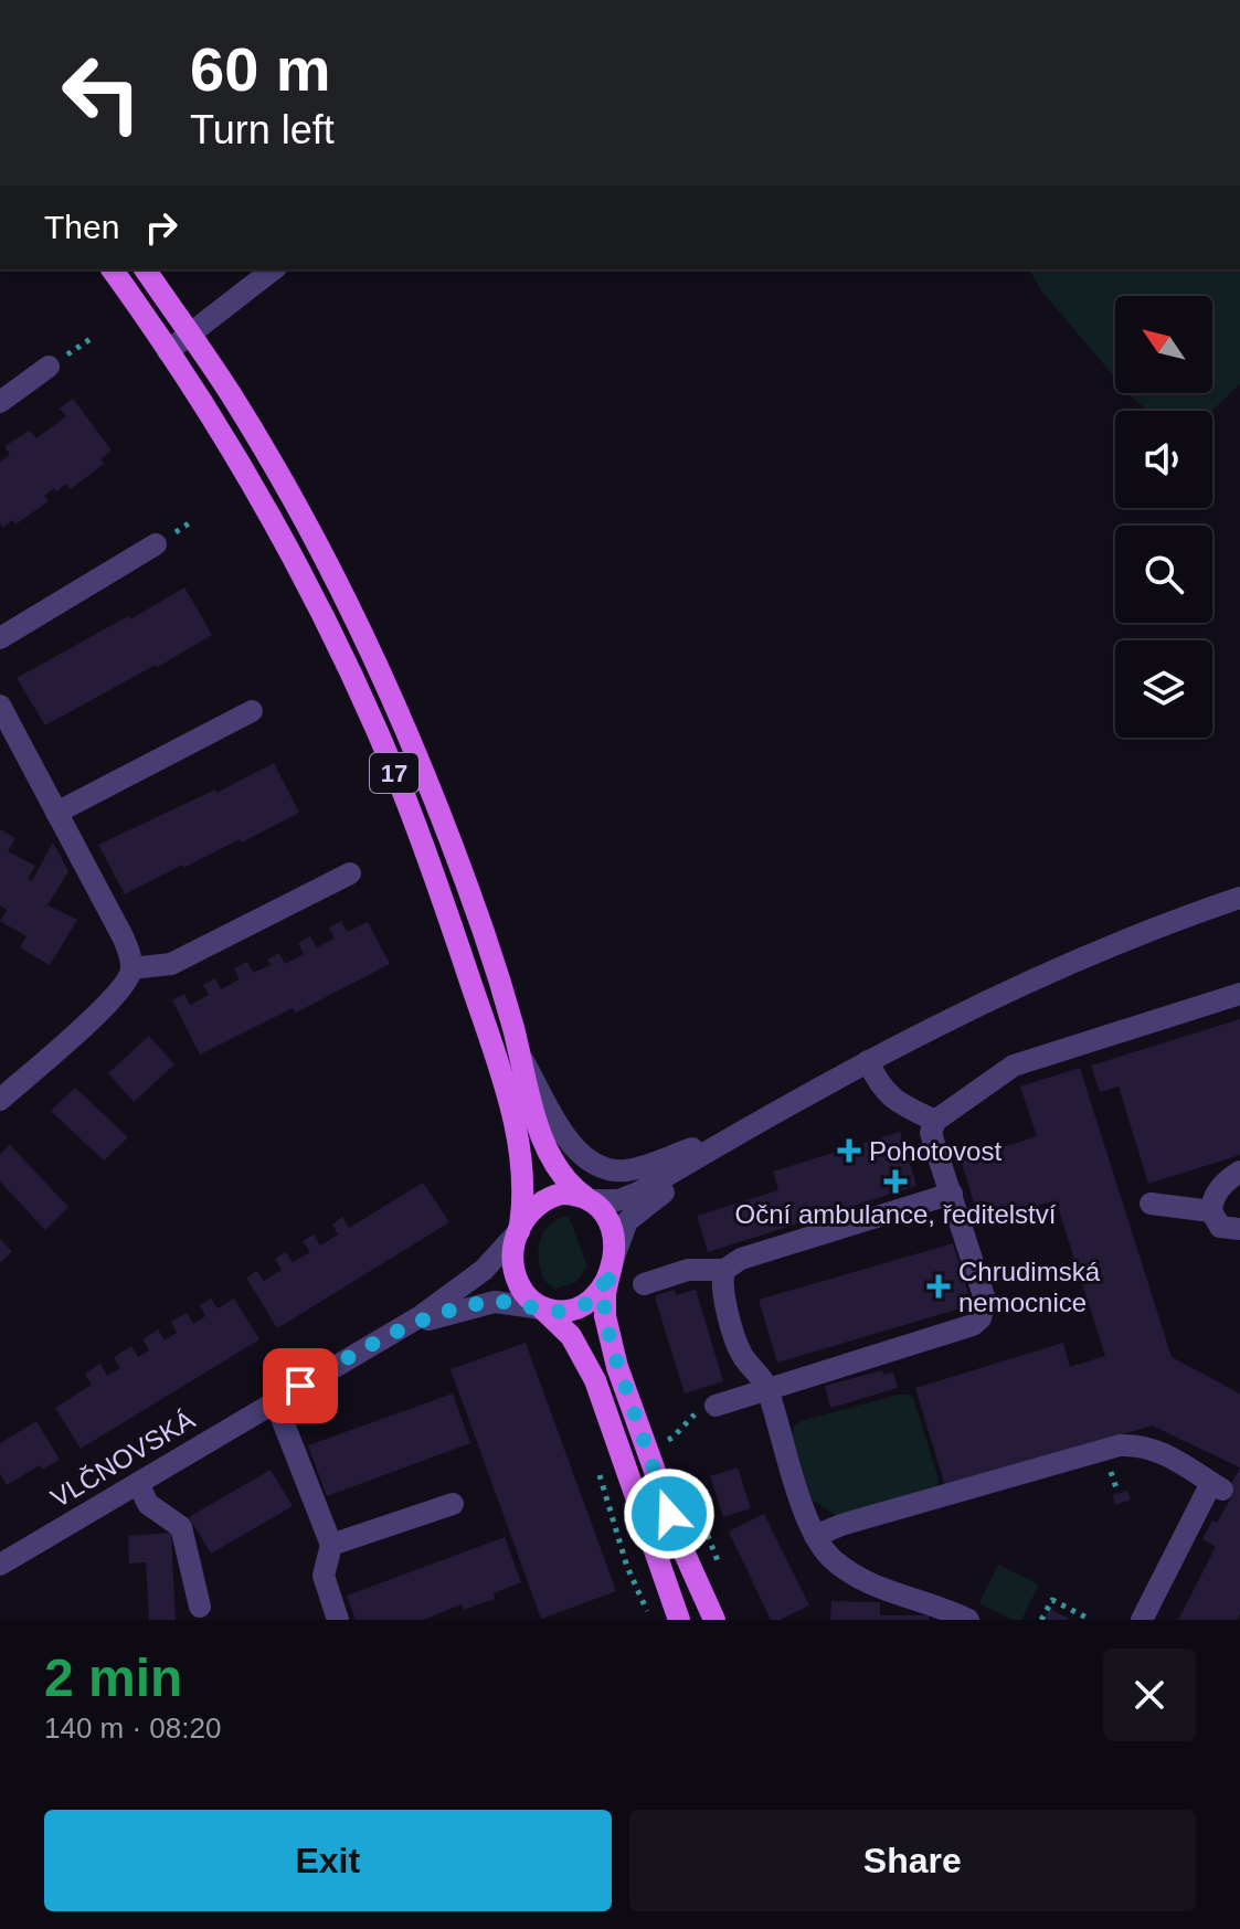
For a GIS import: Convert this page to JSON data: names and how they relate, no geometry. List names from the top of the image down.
{
  "streets": {
    "main road": ["17"],
    "street": ["VLČNOVSKÁ"]
  },
  "crossings": [
    ["17", "VLČNOVSKÁ"]
  ],
  "places": {
    "health": ["Pohotovost", "Oční ambulance, ředitelství", "Chrudimská nemocnice"]
  },
  "north": "top left",
  "page": {
    "turn": ["60 m", "Turn left"],
    "then": "Then",
    "heading": ["2 min", "140 m · 08:20"],
    "buttons": ["Exit", "Share"]
  }
}
